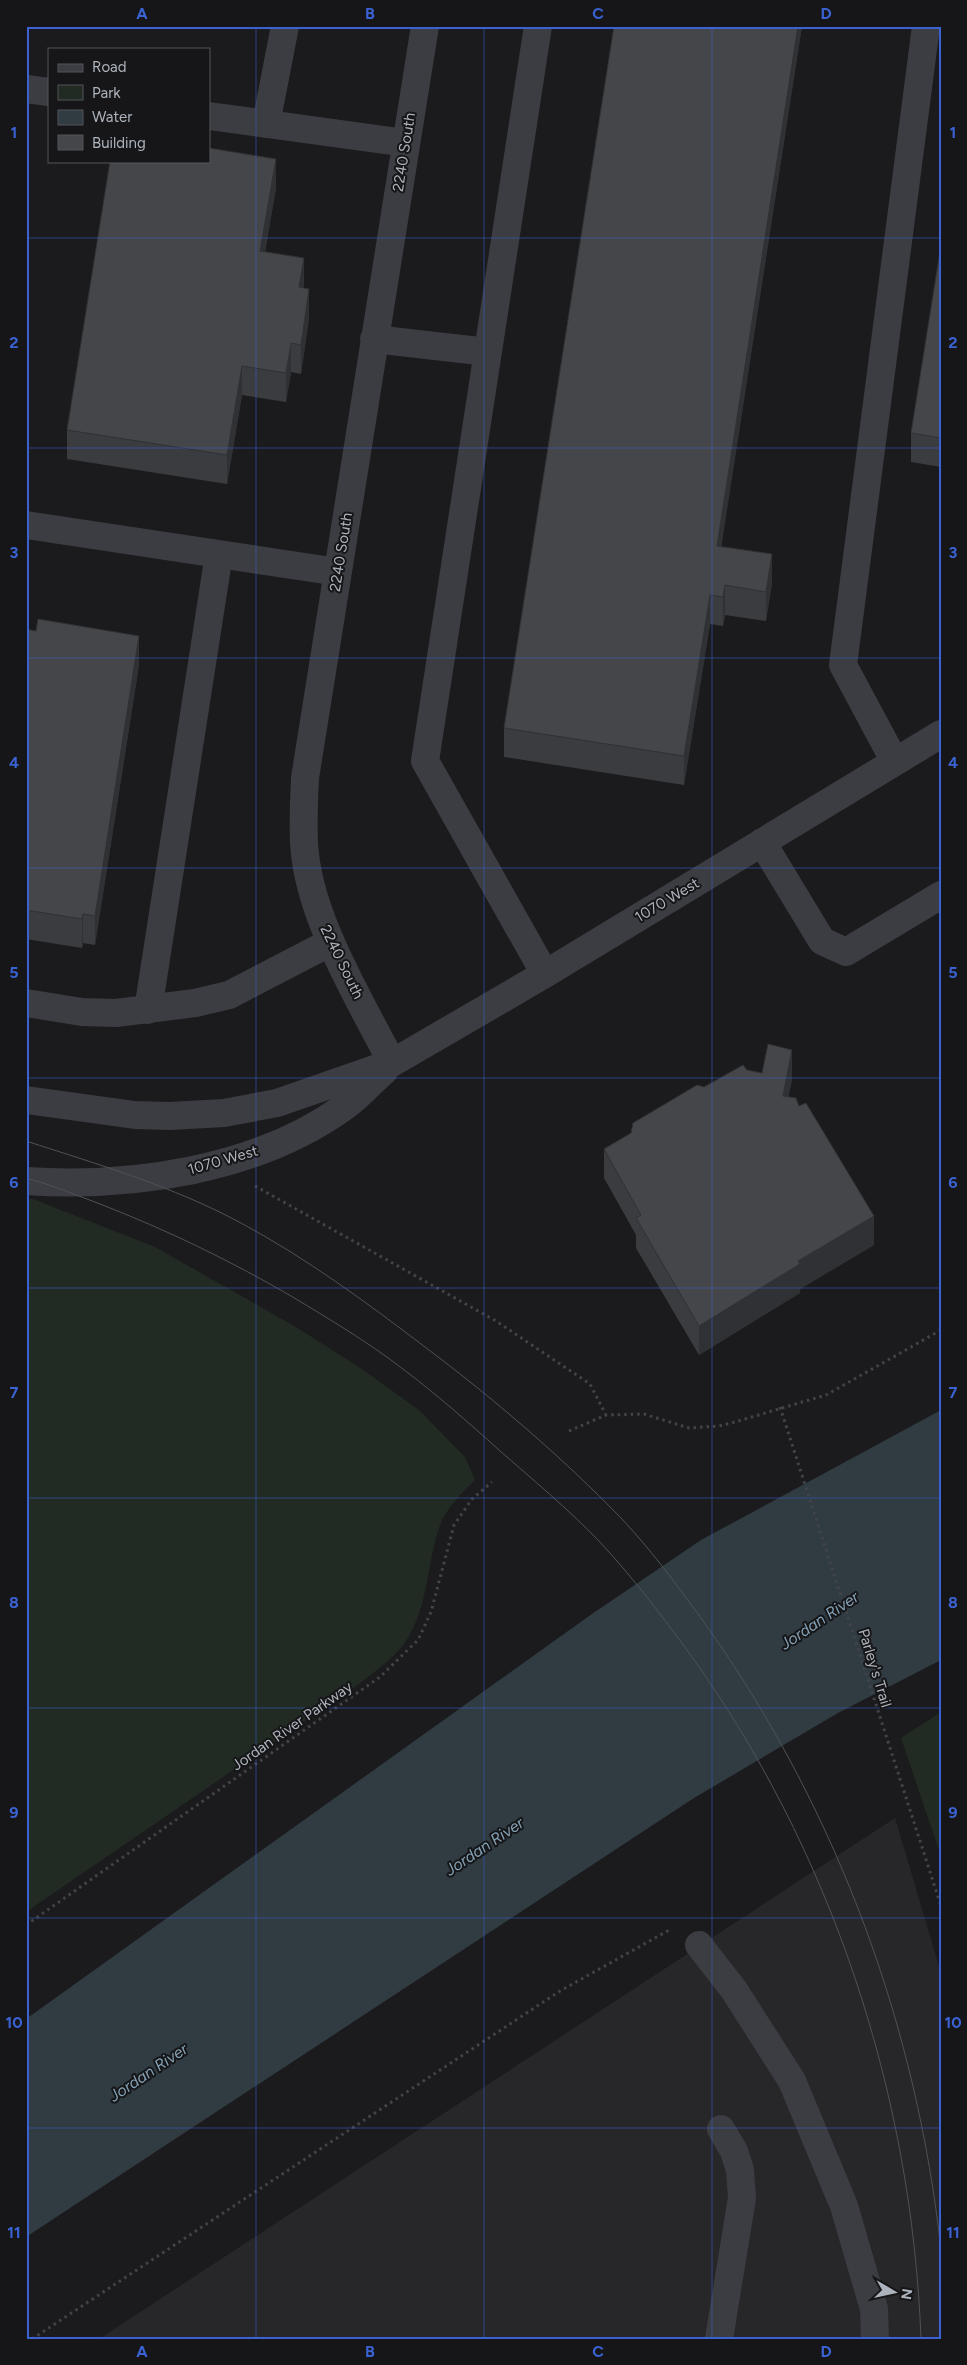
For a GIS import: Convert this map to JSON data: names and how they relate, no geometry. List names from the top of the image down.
{
  "streets": {
    "street": ["2240 South", "1070 West"],
    "path": ["Parley's Trail", "Jordan River Parkway"]
  },
  "crossings": [
    ["2240 South", "1070 West"]
  ],
  "water": ["Jordan River"],
  "legend": [
    "Road",
    "Park",
    "Water",
    "Building"
  ],
  "north": "right",
  "grid": {
    "columns": [
      "A",
      "B",
      "C",
      "D"
    ],
    "rows": [
      "1",
      "2",
      "3",
      "4",
      "5",
      "6",
      "7",
      "8",
      "9",
      "10",
      "11"
    ]
  }
}
